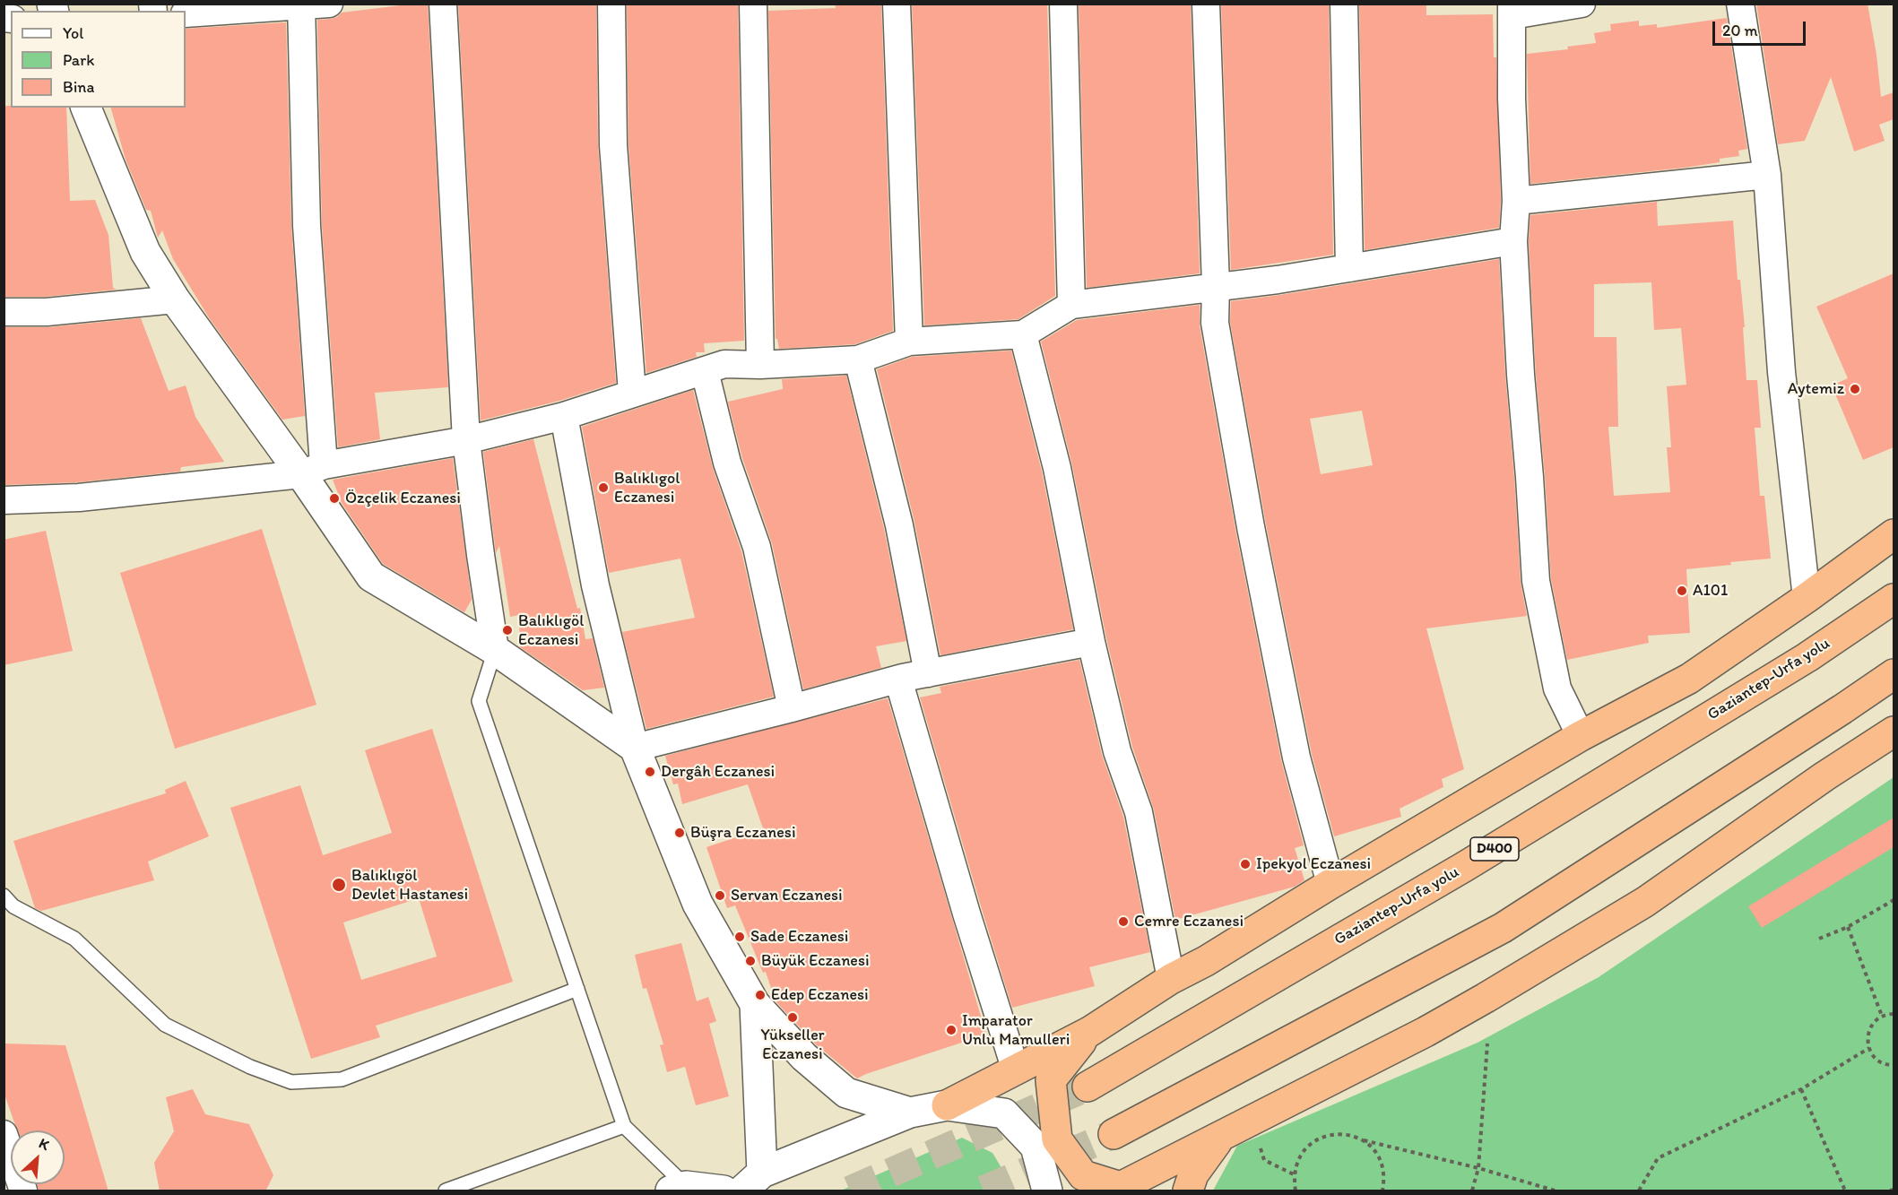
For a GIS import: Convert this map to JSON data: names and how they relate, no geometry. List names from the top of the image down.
{
  "streets": {
    "highway": ["Gaziantep-Urfa yolu", "D400"]
  },
  "places": [
    "Aytemiz",
    "Balıklıgol Eczanesi",
    "Özçelik Eczanesi",
    "A101",
    "Balıklıgöl Eczanesi",
    "Dergâh Eczanesi",
    "Büşra Eczanesi",
    "Ipekyol Eczanesi",
    "Balıklıgöl Devlet Hastanesi",
    "Servan Eczanesi",
    "Cemre Eczanesi",
    "Sade Eczanesi",
    "Büyük Eczanesi",
    "Edep Eczanesi",
    "Yükseller Eczanesi",
    "Imparator Unlu Mamulleri"
  ],
  "legend": ["Yol", "Park", "Bina"],
  "scale_bar": "20 m",
  "north": "top right"
}
